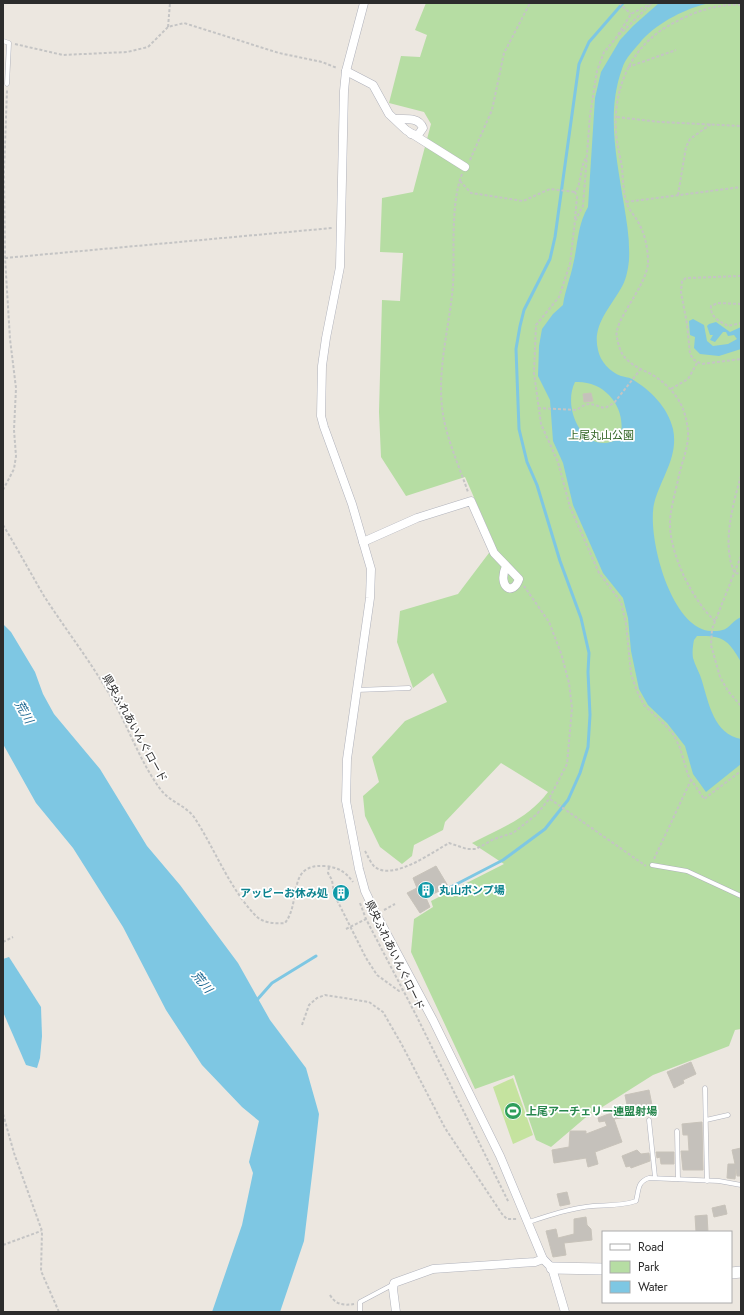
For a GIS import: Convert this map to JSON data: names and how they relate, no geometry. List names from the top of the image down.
{
  "streets": {
    "path": ["県央ふれあいんぐロード"]
  },
  "water": ["荒川"],
  "parks": ["上尾丸山公園"],
  "places": {
    "building": ["丸山ポンプ場", "アッピーお休み処"],
    "sports": ["上尾アーチェリー連盟射場"]
  },
  "legend": ["Road", "Park", "Water"]
}
